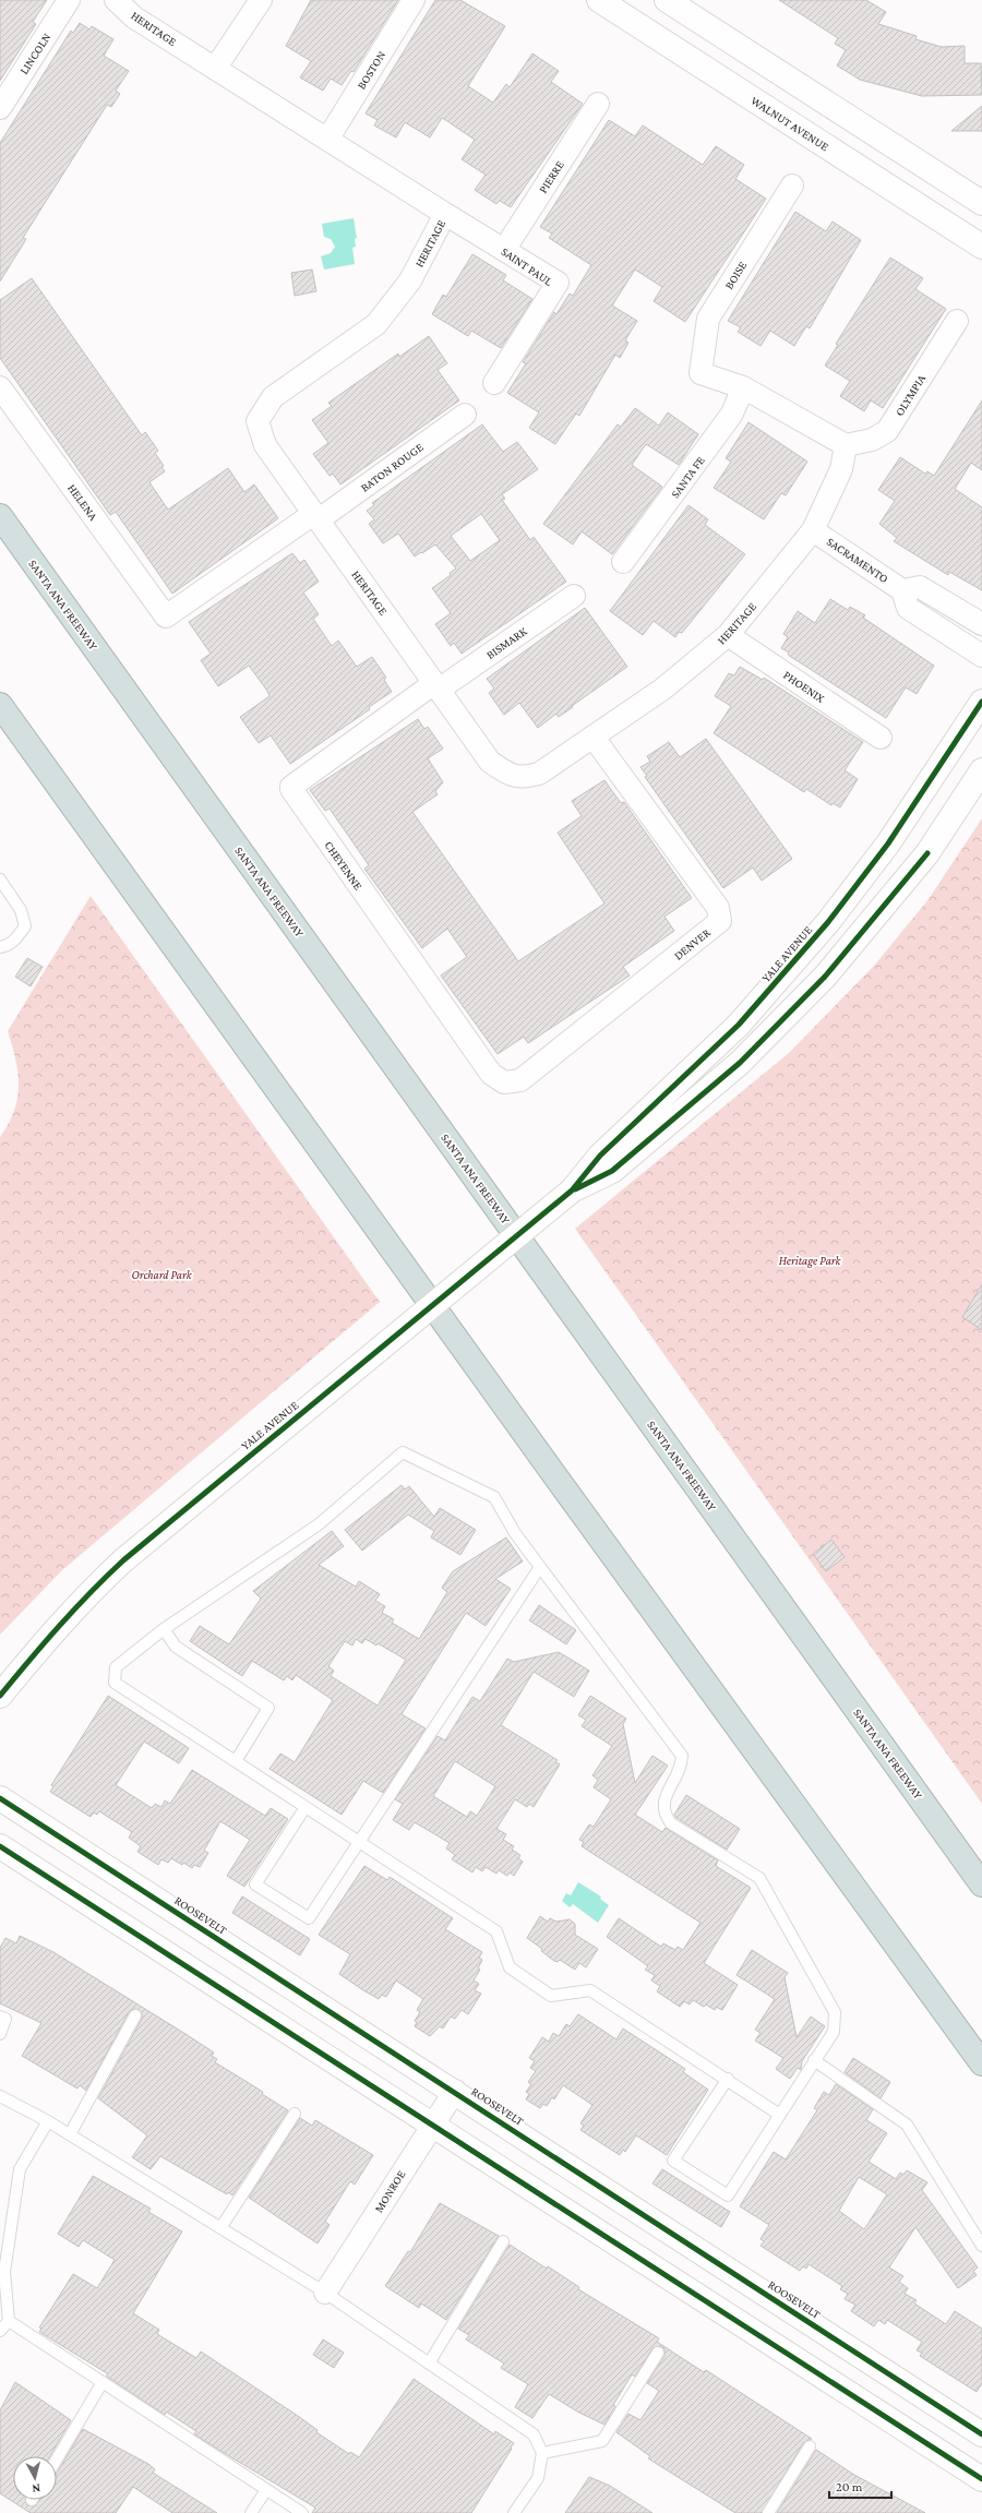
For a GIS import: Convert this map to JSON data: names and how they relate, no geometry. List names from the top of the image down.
{
  "streets": {
    "highway": ["SANTA ANA FREEWAY"],
    "main road": ["WALNUT AVENUE", "YALE AVENUE", "ROOSEVELT"],
    "street": [
      "HERITAGE",
      "LINCOLN",
      "BOSTON",
      "PIERRE",
      "SAINT PAUL",
      "BOISE",
      "OLYMPIA",
      "BATON ROUGE",
      "SANTA FE",
      "HELENA",
      "SACRAMENTO",
      "BISMARK",
      "PHOENIX",
      "CHEYENNE",
      "DENVER",
      "MONROE"
    ]
  },
  "crossings": [
    ["HERITAGE", "BOSTON"],
    ["HERITAGE", "SAINT PAUL"],
    ["HERITAGE", "OLYMPIA"],
    ["HERITAGE", "BATON ROUGE"],
    ["HERITAGE", "SACRAMENTO"],
    ["HERITAGE", "BISMARK"],
    ["HERITAGE", "PHOENIX"],
    ["HERITAGE", "CHEYENNE"],
    ["HERITAGE", "DENVER"],
    ["PIERRE", "SAINT PAUL"],
    ["BOISE", "SANTA FE"],
    ["BATON ROUGE", "HELENA"],
    ["BISMARK", "CHEYENNE"],
    ["CHEYENNE", "DENVER"],
    ["ROOSEVELT", "MONROE"]
  ],
  "parks": ["Heritage Park", "Orchard Park"],
  "scale_bar": "20 m",
  "north": "bottom"
}
